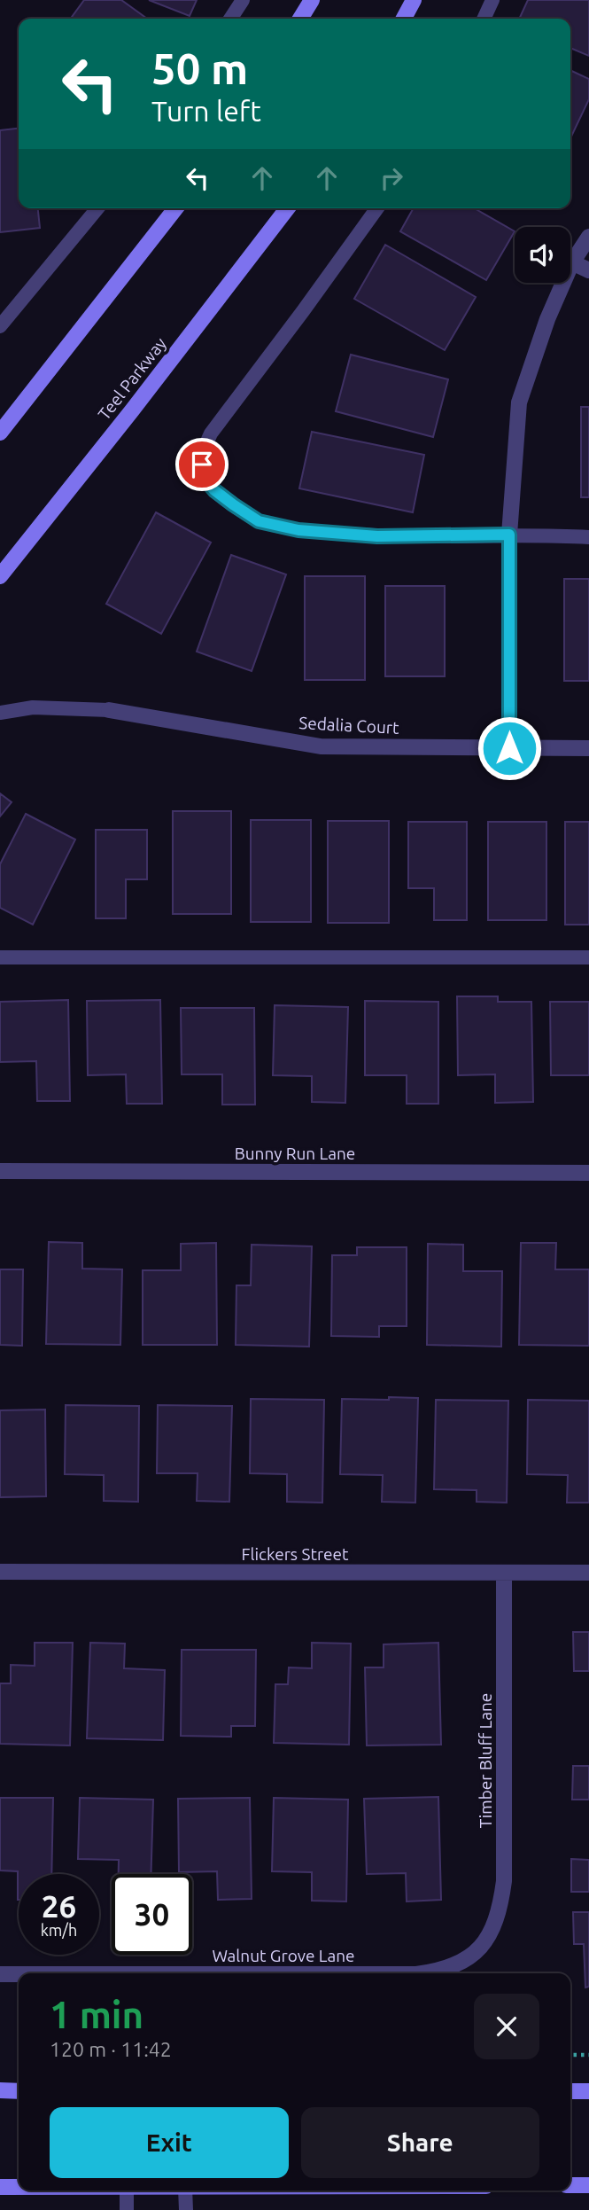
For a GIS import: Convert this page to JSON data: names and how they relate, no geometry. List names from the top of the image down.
{
  "streets": {
    "main road": ["Teel Parkway"],
    "street": [
      "Sedalia Court",
      "Bunny Run Lane",
      "Flickers Street",
      "Timber Bluff Lane",
      "Walnut Grove Lane"
    ]
  },
  "crossings": [
    ["Flickers Street", "Timber Bluff Lane"],
    ["Timber Bluff Lane", "Walnut Grove Lane"]
  ],
  "page": {
    "turn": ["50 m", "Turn left"],
    "speed": "26 km/h",
    "limit": "30",
    "heading": ["1 min", "120 m · 11:42"],
    "buttons": ["Exit", "Share"]
  }
}
